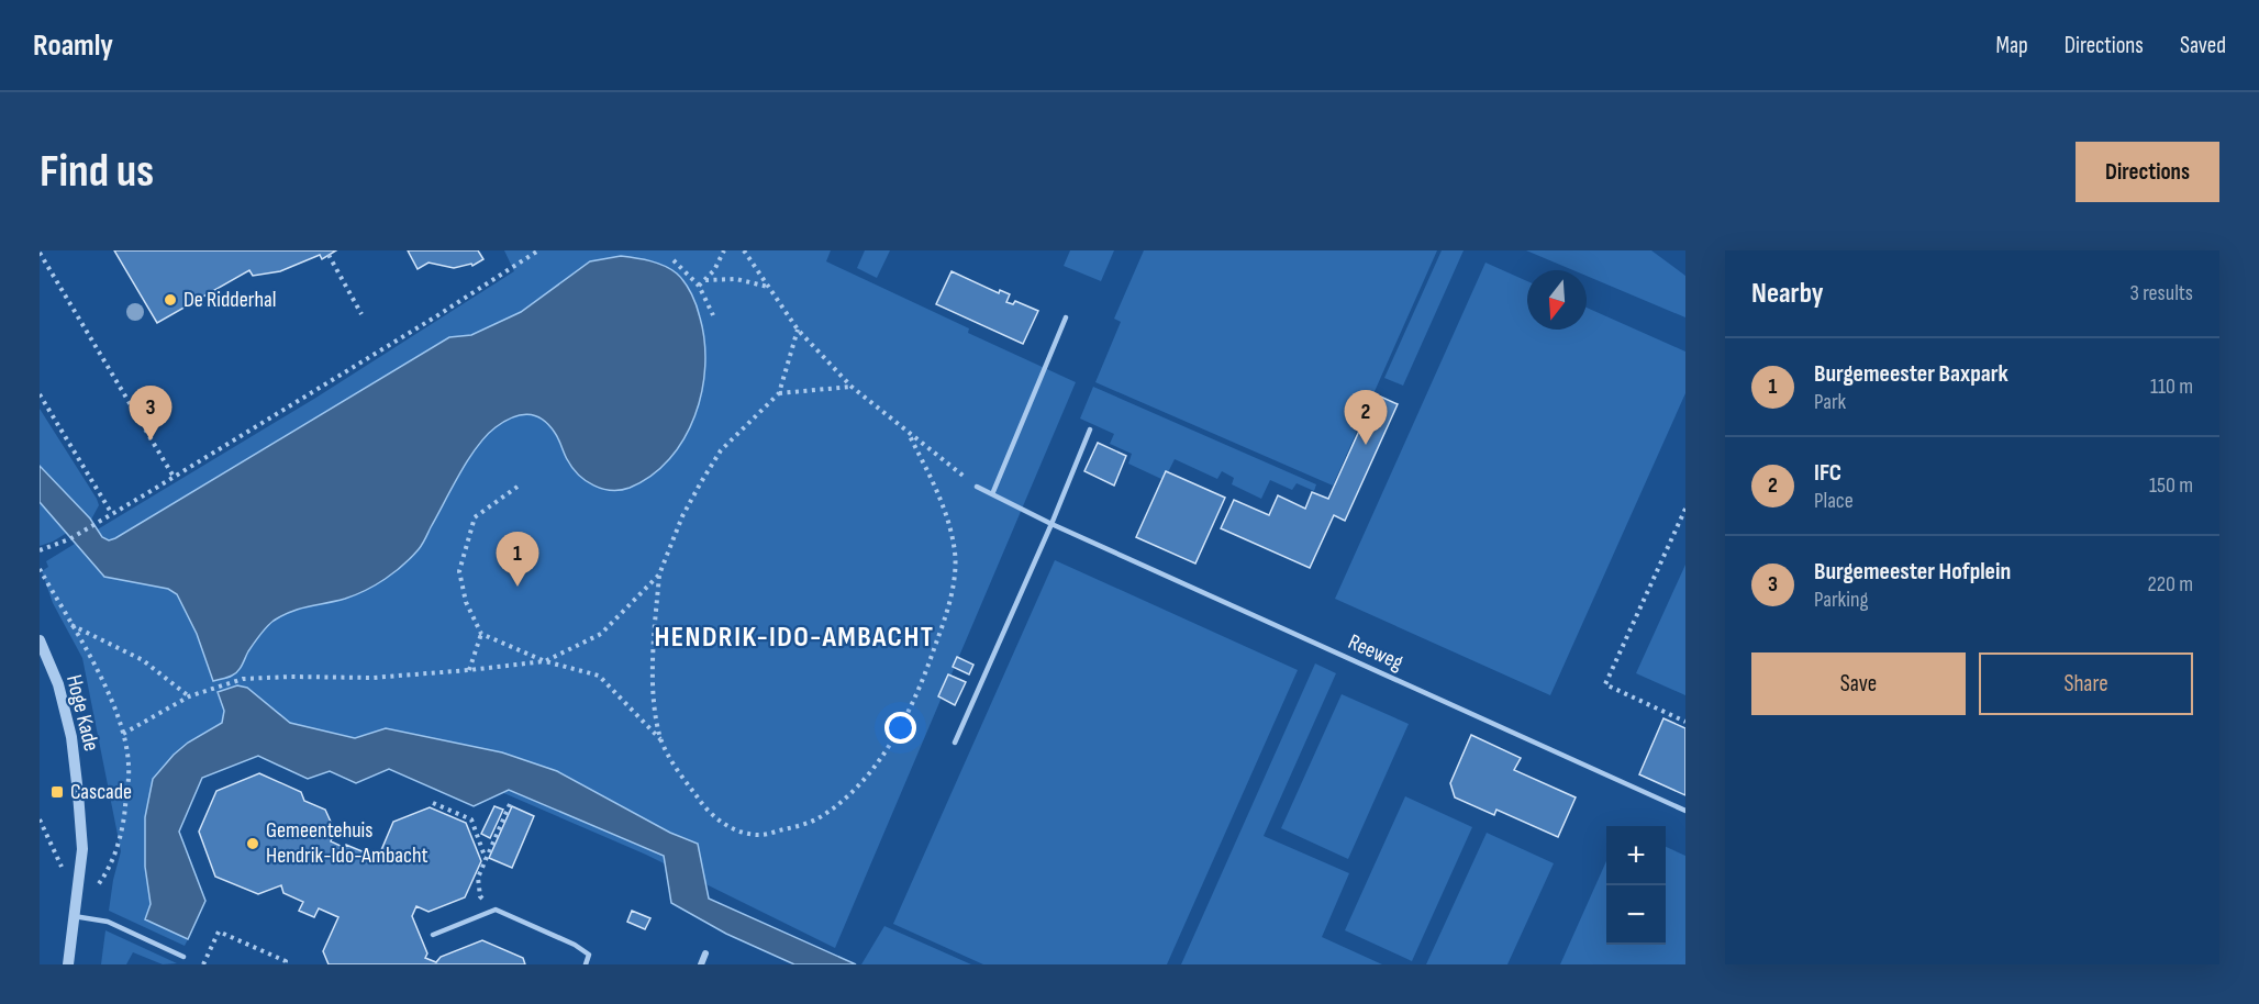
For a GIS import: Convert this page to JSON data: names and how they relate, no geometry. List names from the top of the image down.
{
  "streets": {
    "street": ["Hoge Kade"],
    "lane": ["Reeweg"]
  },
  "districts": ["HENDRIK-IDO-AMBACHT"],
  "places": {
    "other": ["De Ridderhal", "Gemeentehuis Hendrik-Ido-Ambacht"],
    "transit": ["Cascade"]
  },
  "north": "bottom",
  "page": {
    "header": "Roamly",
    "nav": ["Map", "Directions", "Saved"],
    "buttons": [
      "Directions",
      ["Save", "Share"]
    ],
    "title": "Find us",
    "heading": ["Nearby", "3 results"],
    "list": [
      {
        "mark": "1",
        "name": "Burgemeester Baxpark",
        "note": "Park",
        "value": "110 m"
      },
      {
        "mark": "2",
        "name": "IFC",
        "note": "Place",
        "value": "150 m"
      },
      {
        "mark": "3",
        "name": "Burgemeester Hofplein",
        "note": "Parking",
        "value": "220 m"
      }
    ],
    "pins": ["3", "2", "1"],
    "map_buttons": ["+", "−"]
  }
}
